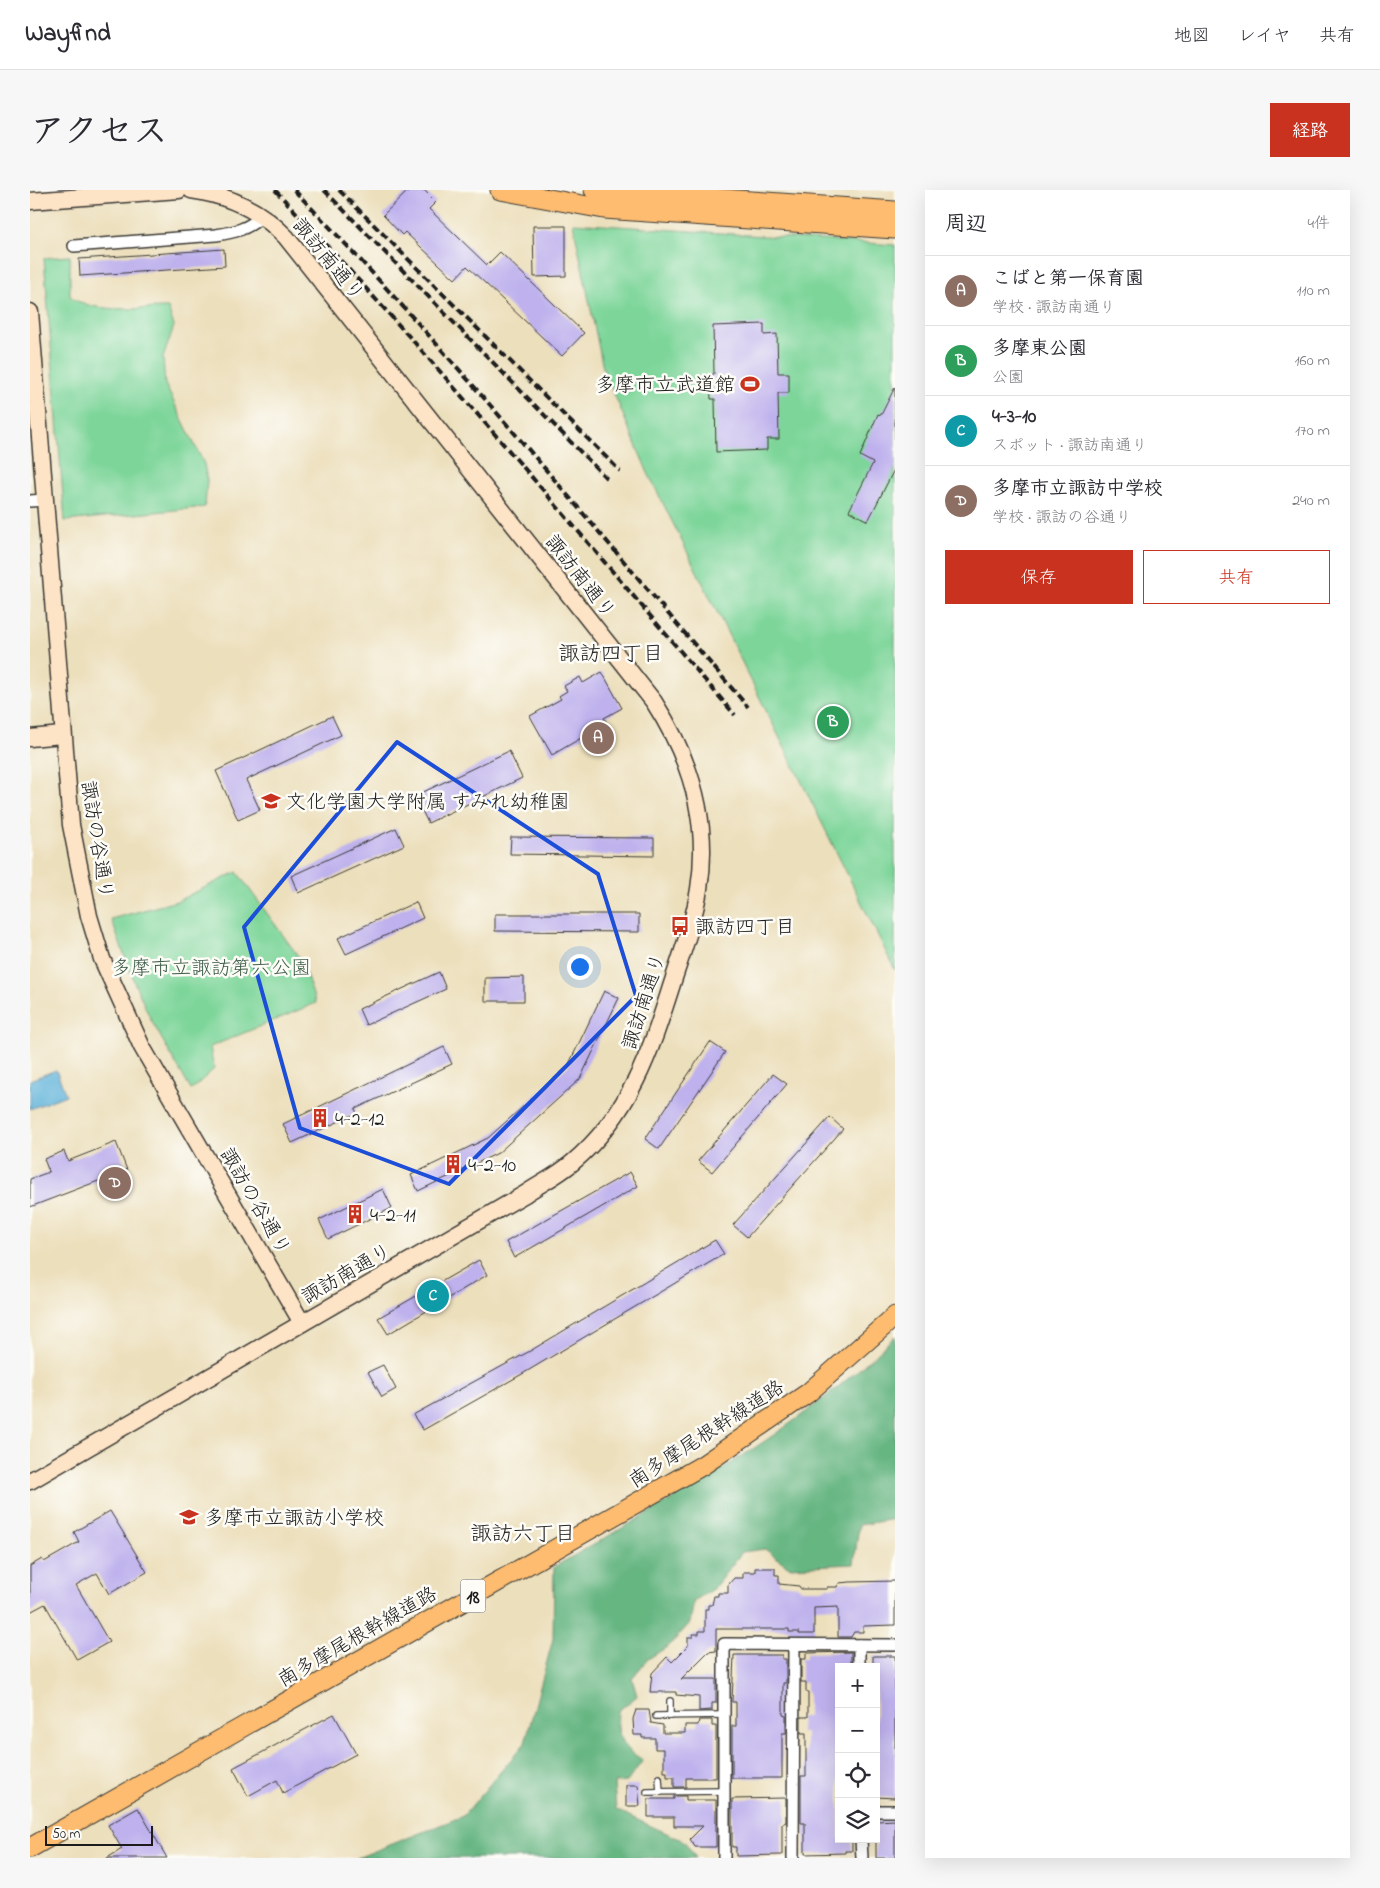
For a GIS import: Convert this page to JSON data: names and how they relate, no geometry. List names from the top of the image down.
{
  "streets": {
    "main road": ["南多摩尾根幹線道路", "18"],
    "street": ["諏訪南通り", "諏訪の谷通り"]
  },
  "crossings": [
    ["諏訪南通り", "諏訪の谷通り"]
  ],
  "districts": ["諏訪四丁目", "諏訪六丁目"],
  "parks": ["多摩市立諏訪第六公園"],
  "places": {
    "sports": ["多摩市立武道館"],
    "school or university": ["文化学園大学附属 すみれ幼稚園", "多摩市立諏訪小学校"],
    "bus stop": ["諏訪四丁目"],
    "building": ["4-2-12", "4-2-10", "4-2-11"]
  },
  "scale_bar": "50 m",
  "page": {
    "header": "Wayfind",
    "nav": ["地図", "レイヤ", "共有"],
    "title": "アクセス",
    "buttons": [
      "経路",
      ["保存", "共有"]
    ],
    "heading": ["周辺", "4件"],
    "list": [
      {
        "mark": "A",
        "name": "こばと第一保育園",
        "note": "学校 · 諏訪南通り",
        "value": "110 m"
      },
      {
        "mark": "B",
        "name": "多摩東公園",
        "note": "公園",
        "value": "160 m"
      },
      {
        "mark": "C",
        "name": "4-3-10",
        "note": "スポット · 諏訪南通り",
        "value": "170 m"
      },
      {
        "mark": "D",
        "name": "多摩市立諏訪中学校",
        "note": "学校 · 諏訪の谷通り",
        "value": "240 m"
      }
    ],
    "pins": [
      "B",
      "A",
      "D",
      "C"
    ],
    "map_buttons": ["+", "−"],
    "scale": "50 m"
  }
}
